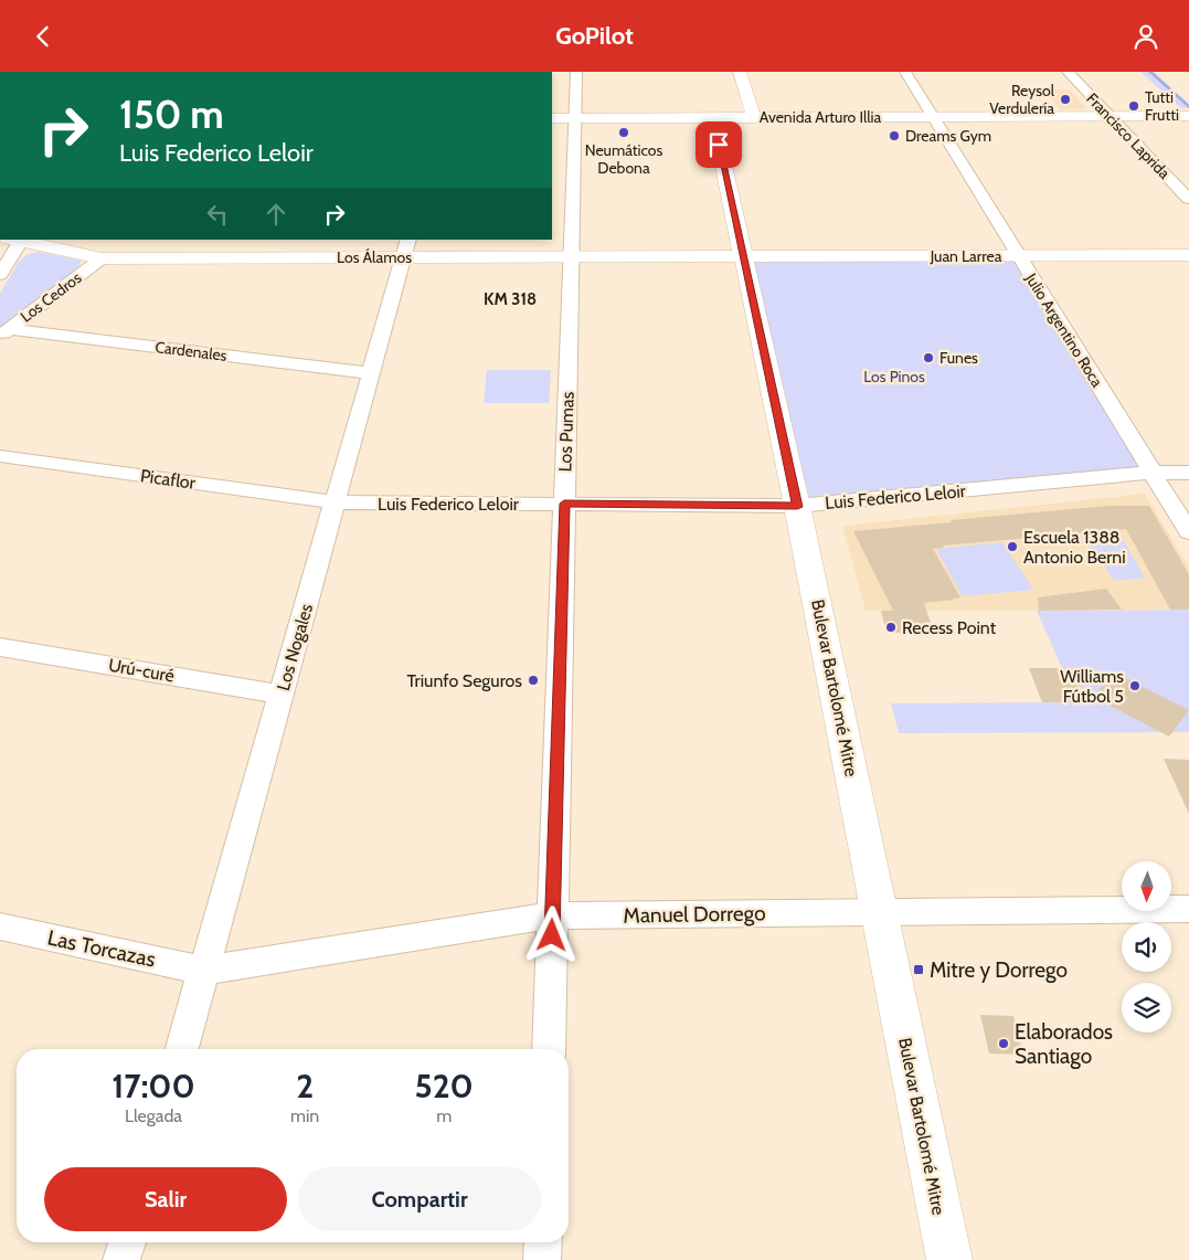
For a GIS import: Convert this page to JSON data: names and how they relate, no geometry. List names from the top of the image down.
{
  "streets": {
    "street": [
      "Avenida Arturo Illia",
      "Francisco Laprida",
      "Juan Larrea",
      "Los Álamos",
      "Los Cedros",
      "Julio Argentino Roca",
      "Cardenales",
      "Los Pumas",
      "Picaflor",
      "Luis Federico Leloir",
      "Los Nogales",
      "Urú-curé",
      "Bulevar Bartolomé Mitre",
      "Manuel Dorrego",
      "Las Torcazas"
    ]
  },
  "crossings": [
    ["Avenida Arturo Illia", "Francisco Laprida"],
    ["Avenida Arturo Illia", "Julio Argentino Roca"],
    ["Avenida Arturo Illia", "Los Pumas"],
    ["Avenida Arturo Illia", "Bulevar Bartolomé Mitre"],
    ["Juan Larrea", "Los Álamos"],
    ["Juan Larrea", "Julio Argentino Roca"],
    ["Juan Larrea", "Bulevar Bartolomé Mitre"],
    ["Los Álamos", "Los Cedros"],
    ["Los Álamos", "Los Pumas"],
    ["Los Álamos", "Los Nogales"],
    ["Los Álamos", "Bulevar Bartolomé Mitre"],
    ["Los Cedros", "Cardenales"],
    ["Julio Argentino Roca", "Luis Federico Leloir"],
    ["Cardenales", "Los Nogales"],
    ["Los Pumas", "Luis Federico Leloir"],
    ["Los Pumas", "Manuel Dorrego"],
    ["Picaflor", "Luis Federico Leloir"],
    ["Picaflor", "Los Nogales"],
    ["Luis Federico Leloir", "Los Nogales"],
    ["Luis Federico Leloir", "Bulevar Bartolomé Mitre"],
    ["Los Nogales", "Urú-curé"],
    ["Los Nogales", "Manuel Dorrego"],
    ["Los Nogales", "Las Torcazas"],
    ["Bulevar Bartolomé Mitre", "Manuel Dorrego"],
    ["Manuel Dorrego", "Las Torcazas"]
  ],
  "districts": ["KM 318"],
  "parks": ["Los Pinos"],
  "places": {
    "other": [
      "Reysol Verdulería",
      "Tutti Frutti",
      "Neumáticos Debona",
      "Dreams Gym",
      "Funes",
      "Escuela 1388 Antonio Berni",
      "Recess Point",
      "Triunfo Seguros",
      "Williams Fútbol 5",
      "Elaborados Santiago"
    ],
    "transit": ["Mitre y Dorrego"]
  },
  "north": "bottom",
  "page": {
    "header": "GoPilot",
    "turn": ["150 m", "Luis Federico Leloir"],
    "eta": [
      "17:00",
      "Llegada",
      "2",
      "min",
      "520",
      "m"
    ],
    "buttons": ["Salir", "Compartir"]
  }
}
